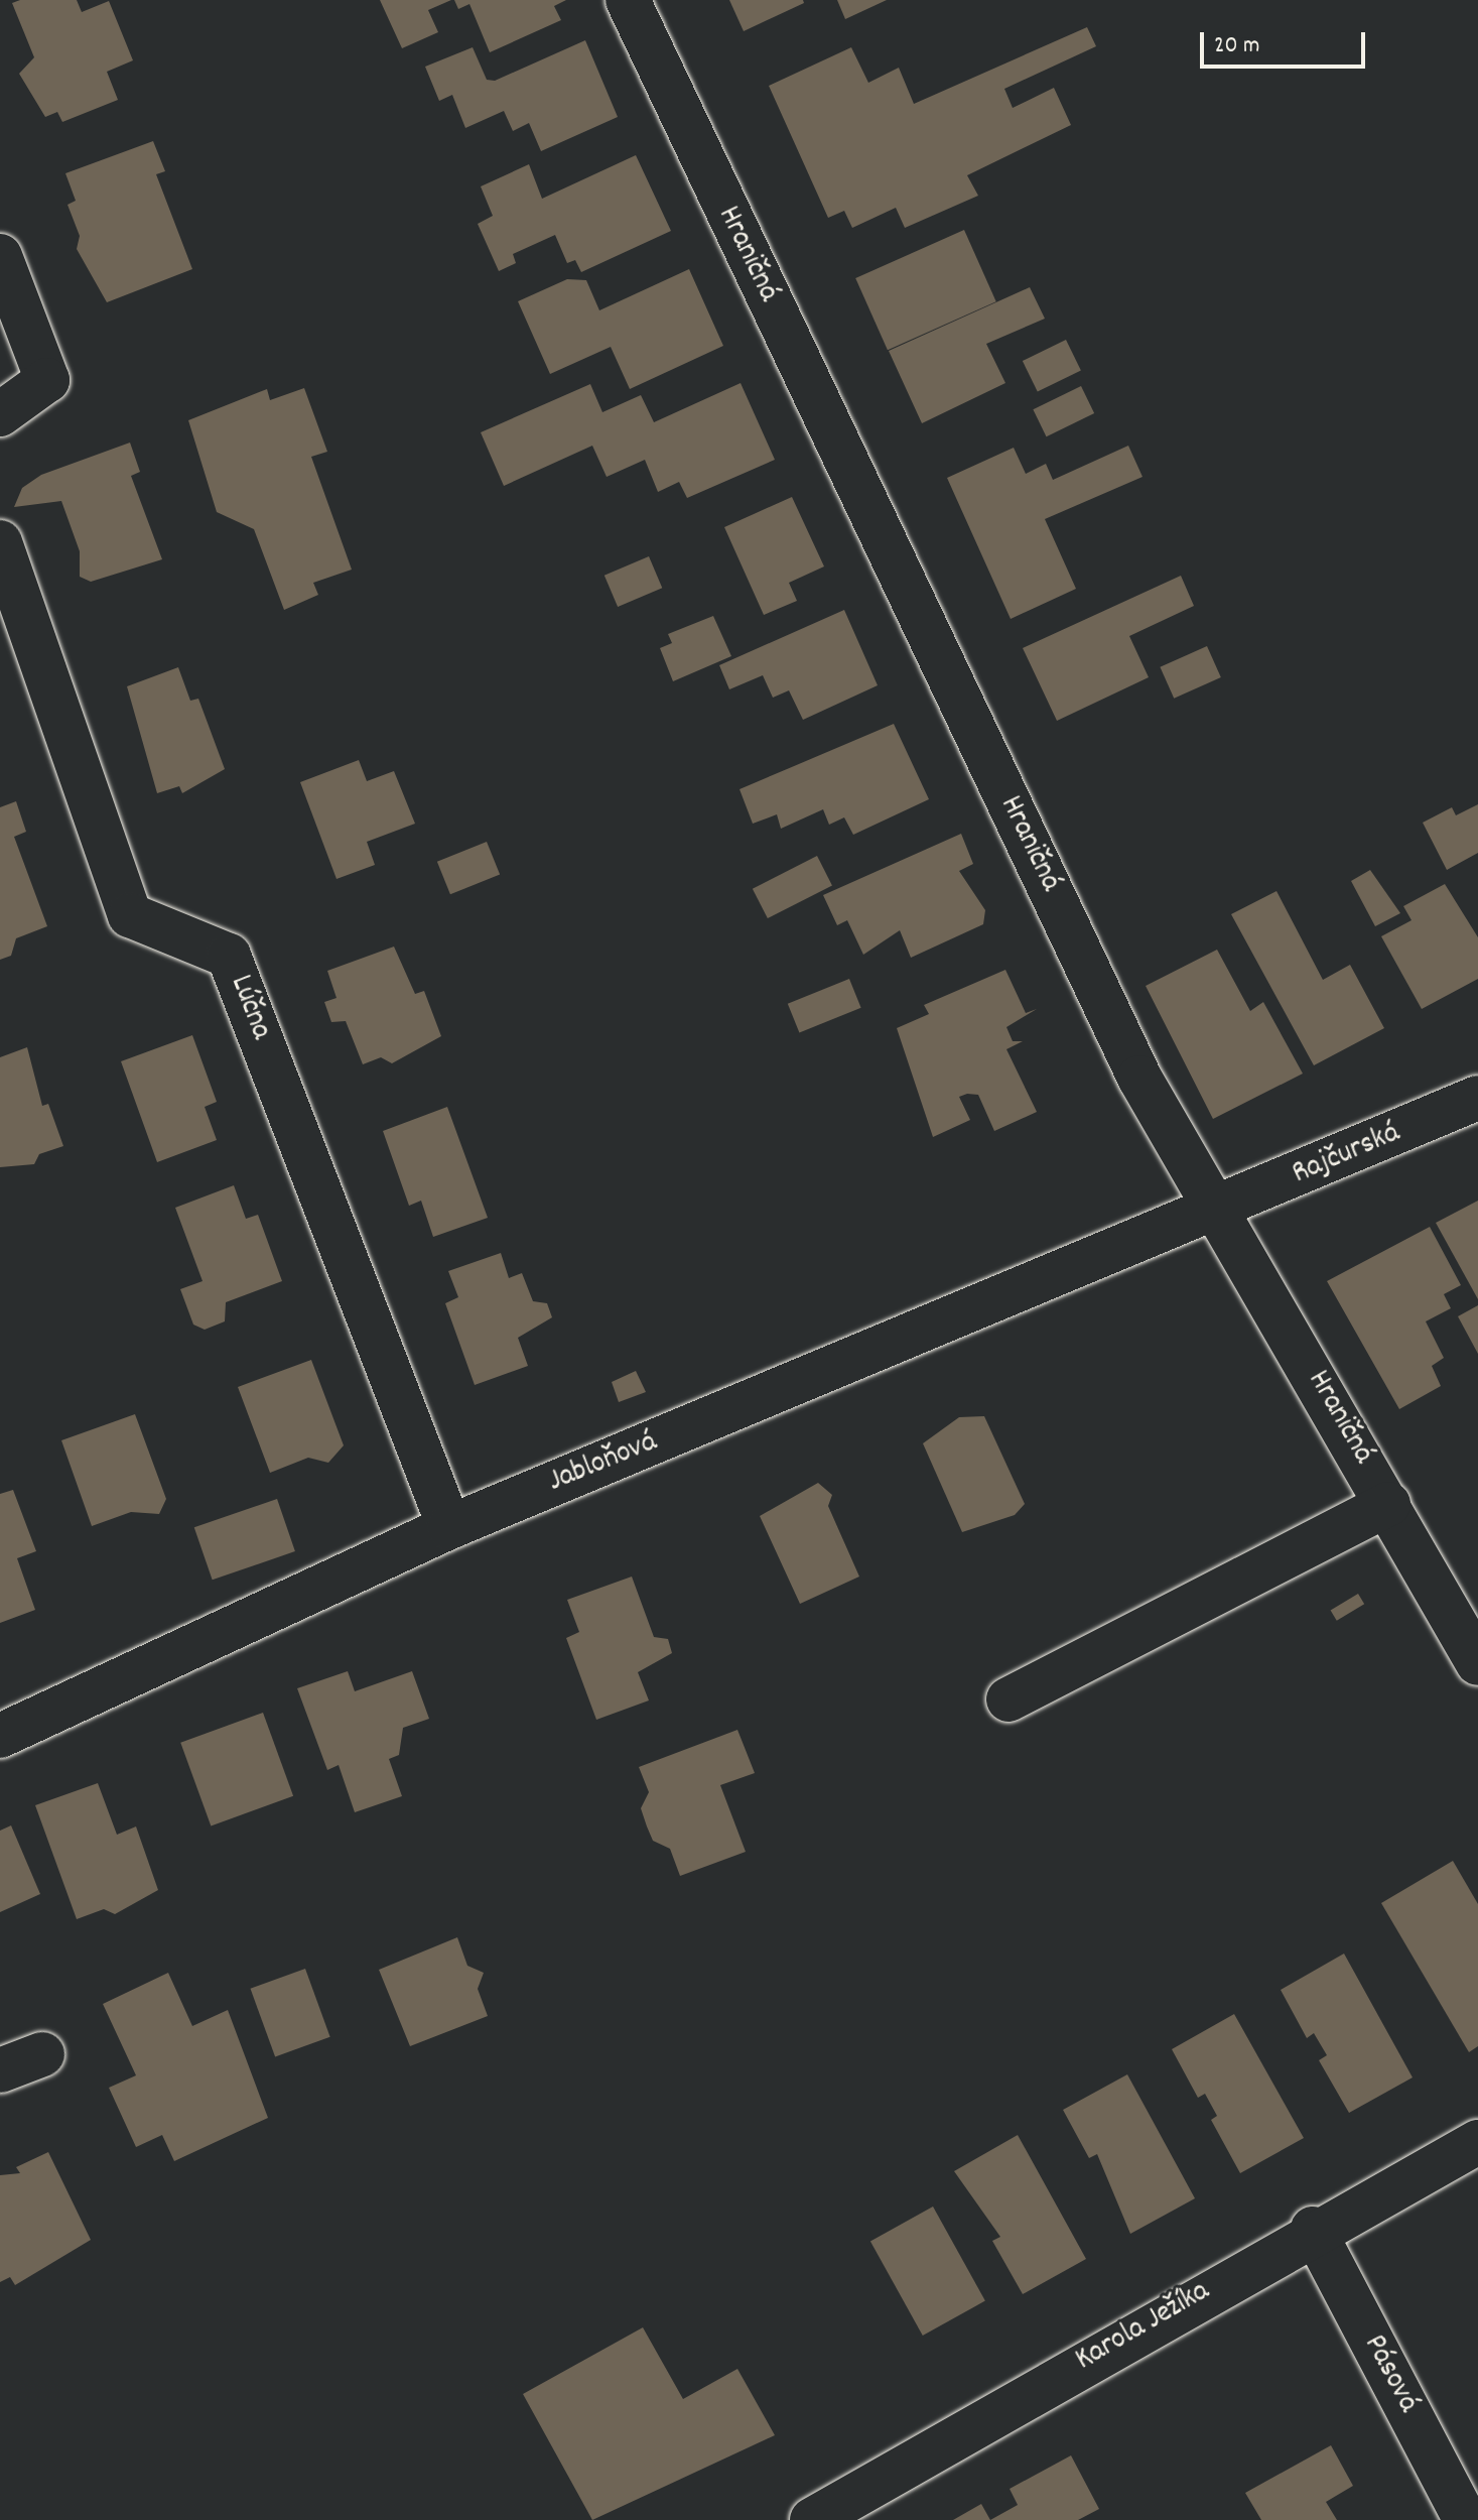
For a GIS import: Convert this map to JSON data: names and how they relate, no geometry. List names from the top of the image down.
{
  "streets": {
    "street": [
      "Hraničná",
      "Lúčna",
      "Rajčurská",
      "Jabloňová",
      "Karola Ježíka",
      "Pásová"
    ]
  },
  "crossings": [
    ["Hraničná", "Rajčurská"],
    ["Hraničná", "Jabloňová"],
    ["Lúčna", "Jabloňová"],
    ["Rajčurská", "Jabloňová"],
    ["Karola Ježíka", "Pásová"]
  ],
  "scale_bar": "20 m"
}
